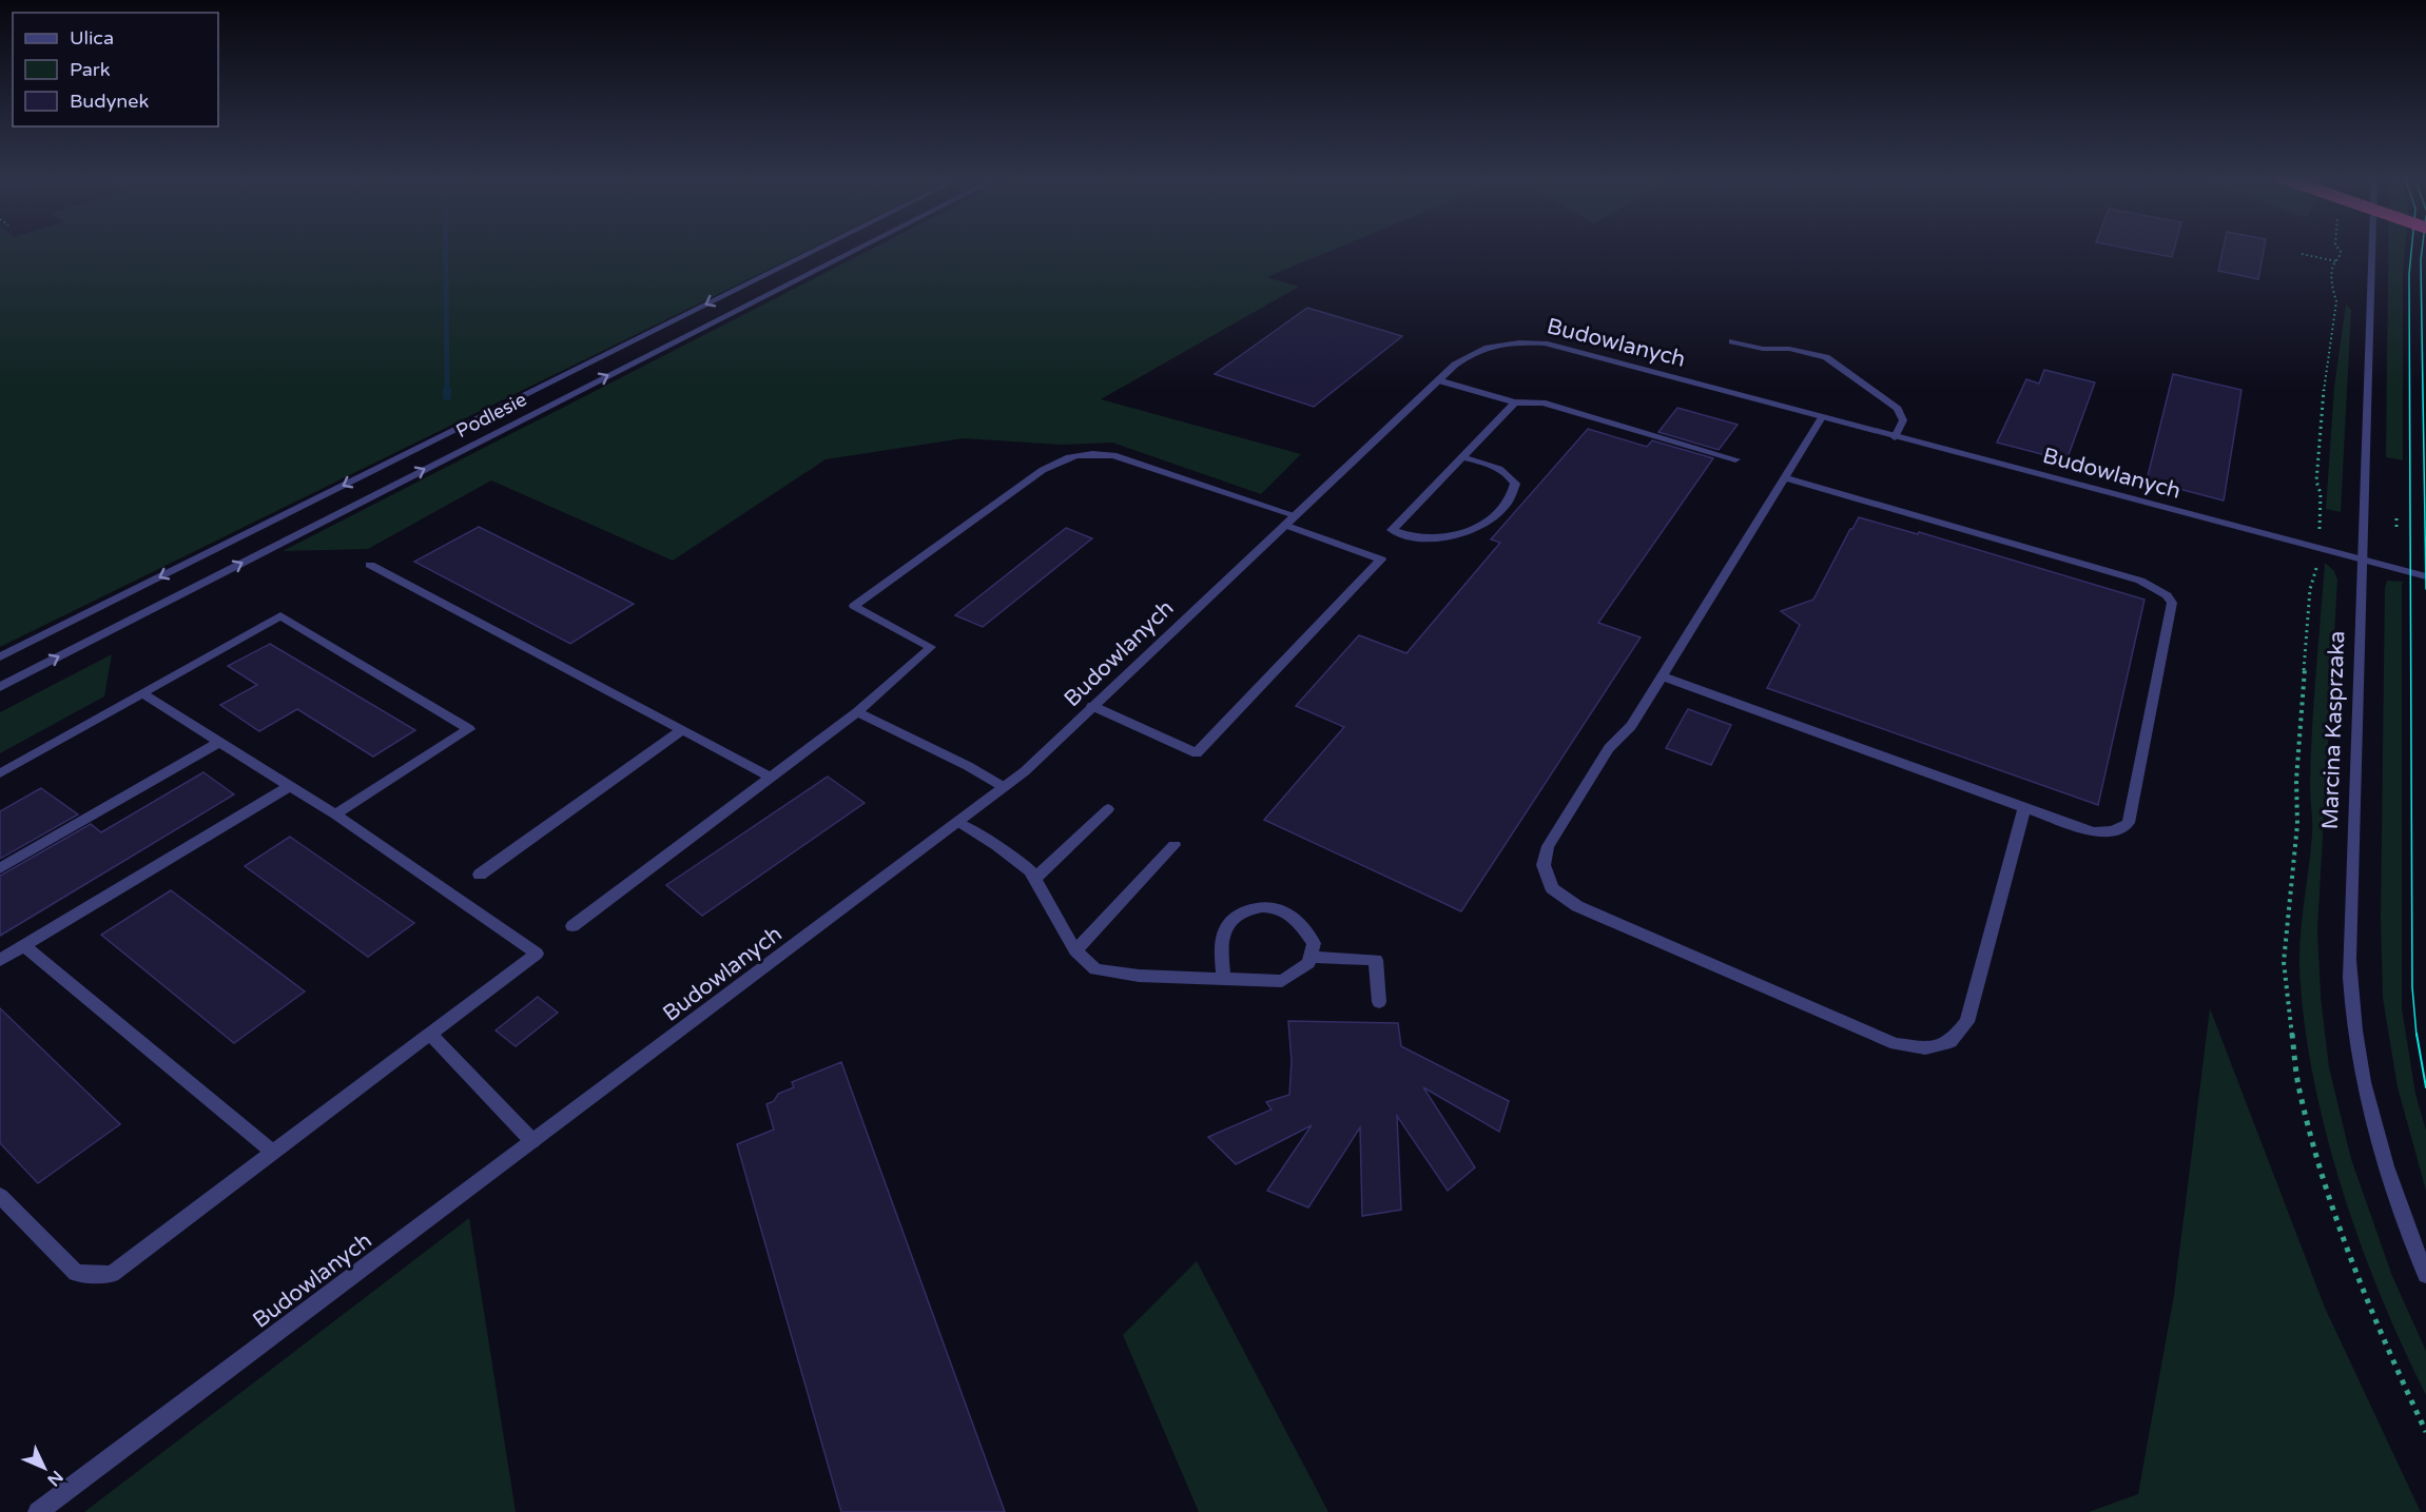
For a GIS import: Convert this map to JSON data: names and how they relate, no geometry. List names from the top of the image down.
{
  "streets": {
    "street": ["Budowlanych", "Podlesie", "Marcina Kasprzaka"]
  },
  "crossings": [
    ["Budowlanych", "Marcina Kasprzaka"]
  ],
  "legend": ["Ulica", "Park", "Budynek"],
  "north": "bottom right"
}
